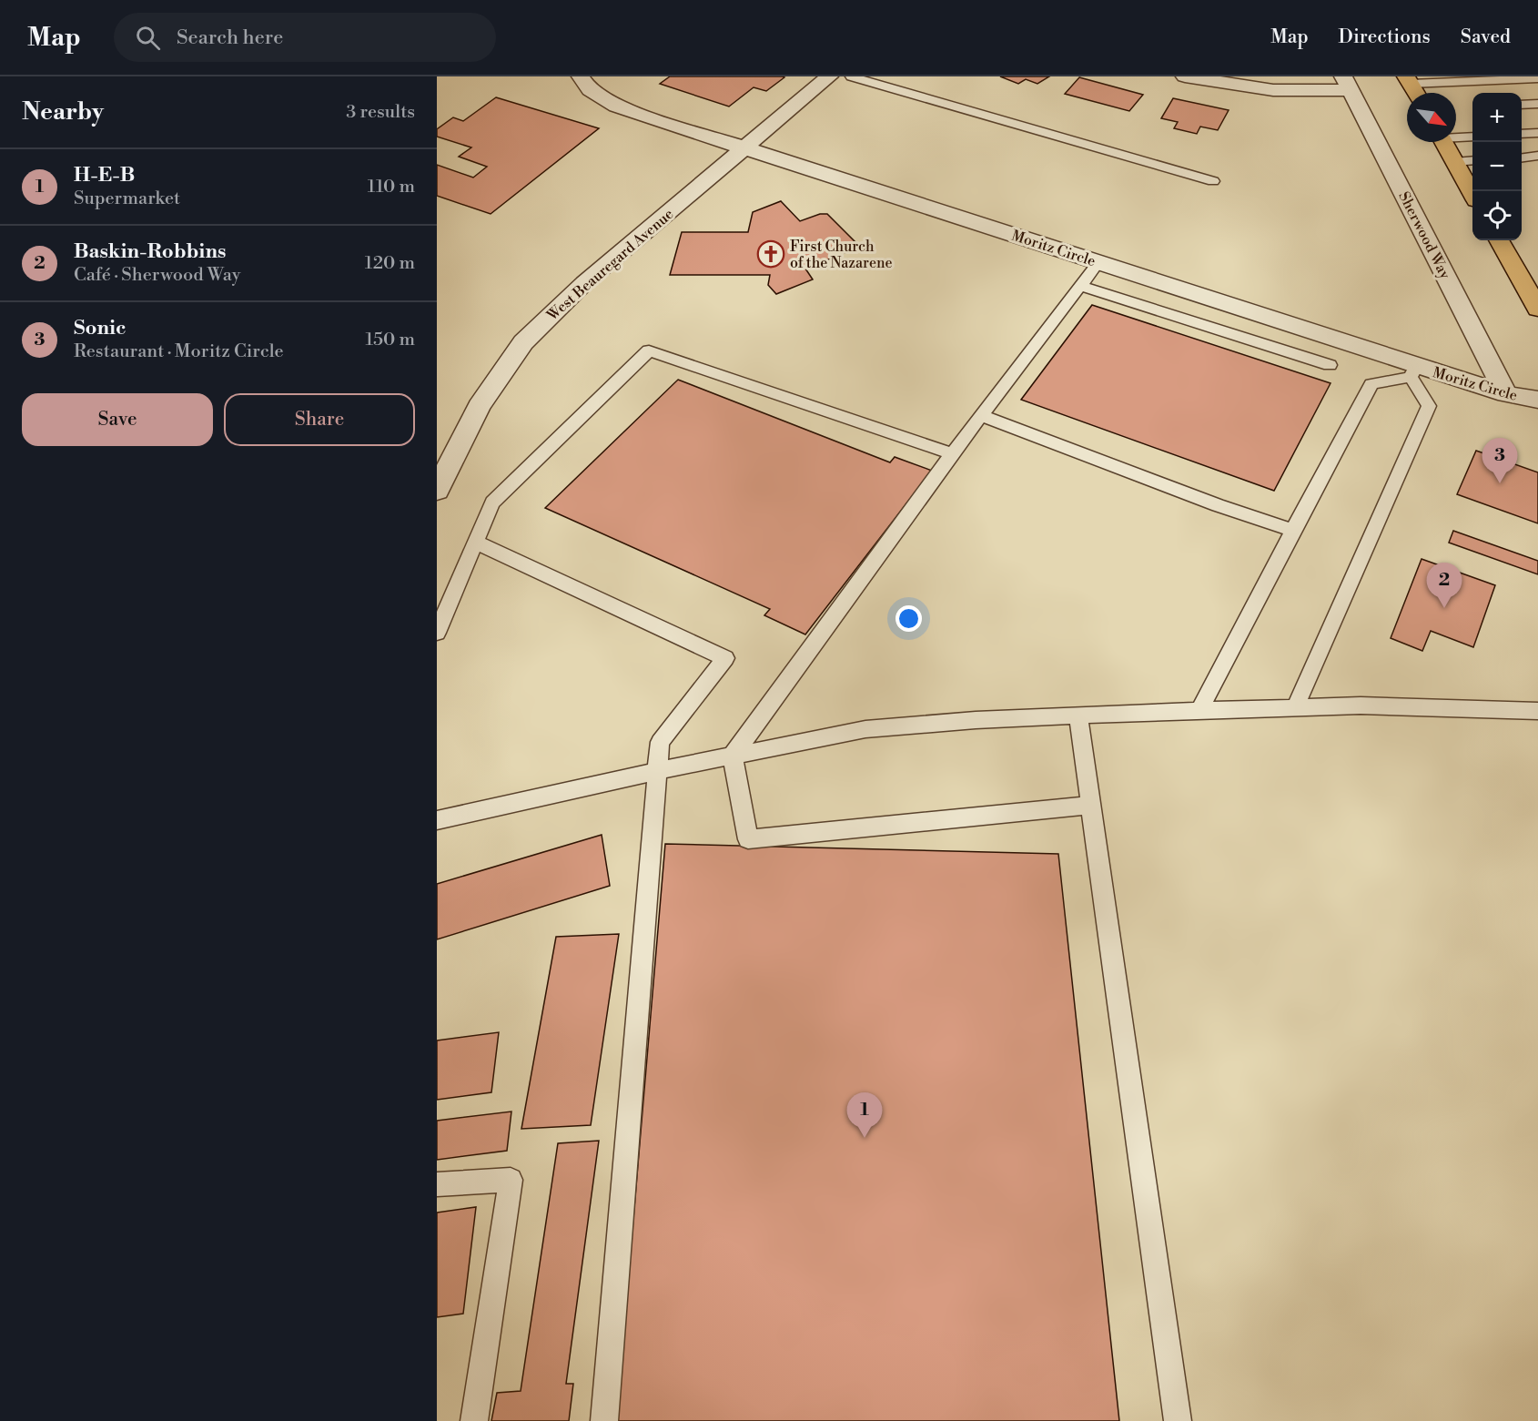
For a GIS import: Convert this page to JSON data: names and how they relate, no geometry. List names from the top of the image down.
{
  "streets": {
    "street": ["Sherwood Way", "Moritz Circle", "West Beauregard Avenue"]
  },
  "crossings": [
    ["Sherwood Way", "Moritz Circle"],
    ["Moritz Circle", "West Beauregard Avenue"]
  ],
  "places": {
    "church": ["First Church of the Nazarene"]
  },
  "north": "bottom right",
  "page": {
    "header": "Map",
    "search": "Search here",
    "nav": ["Map", "Directions", "Saved"],
    "heading": ["Nearby", "3 results"],
    "map_buttons": ["+", "−"],
    "list": [
      {
        "mark": "1",
        "name": "H-E-B",
        "note": "Supermarket",
        "value": "110 m"
      },
      {
        "mark": "2",
        "name": "Baskin-Robbins",
        "note": "Café · Sherwood Way",
        "value": "120 m"
      },
      {
        "mark": "3",
        "name": "Sonic",
        "note": "Restaurant · Moritz Circle",
        "value": "150 m"
      }
    ],
    "buttons": ["Save", "Share"],
    "pins": ["3", "2", "1"]
  }
}
